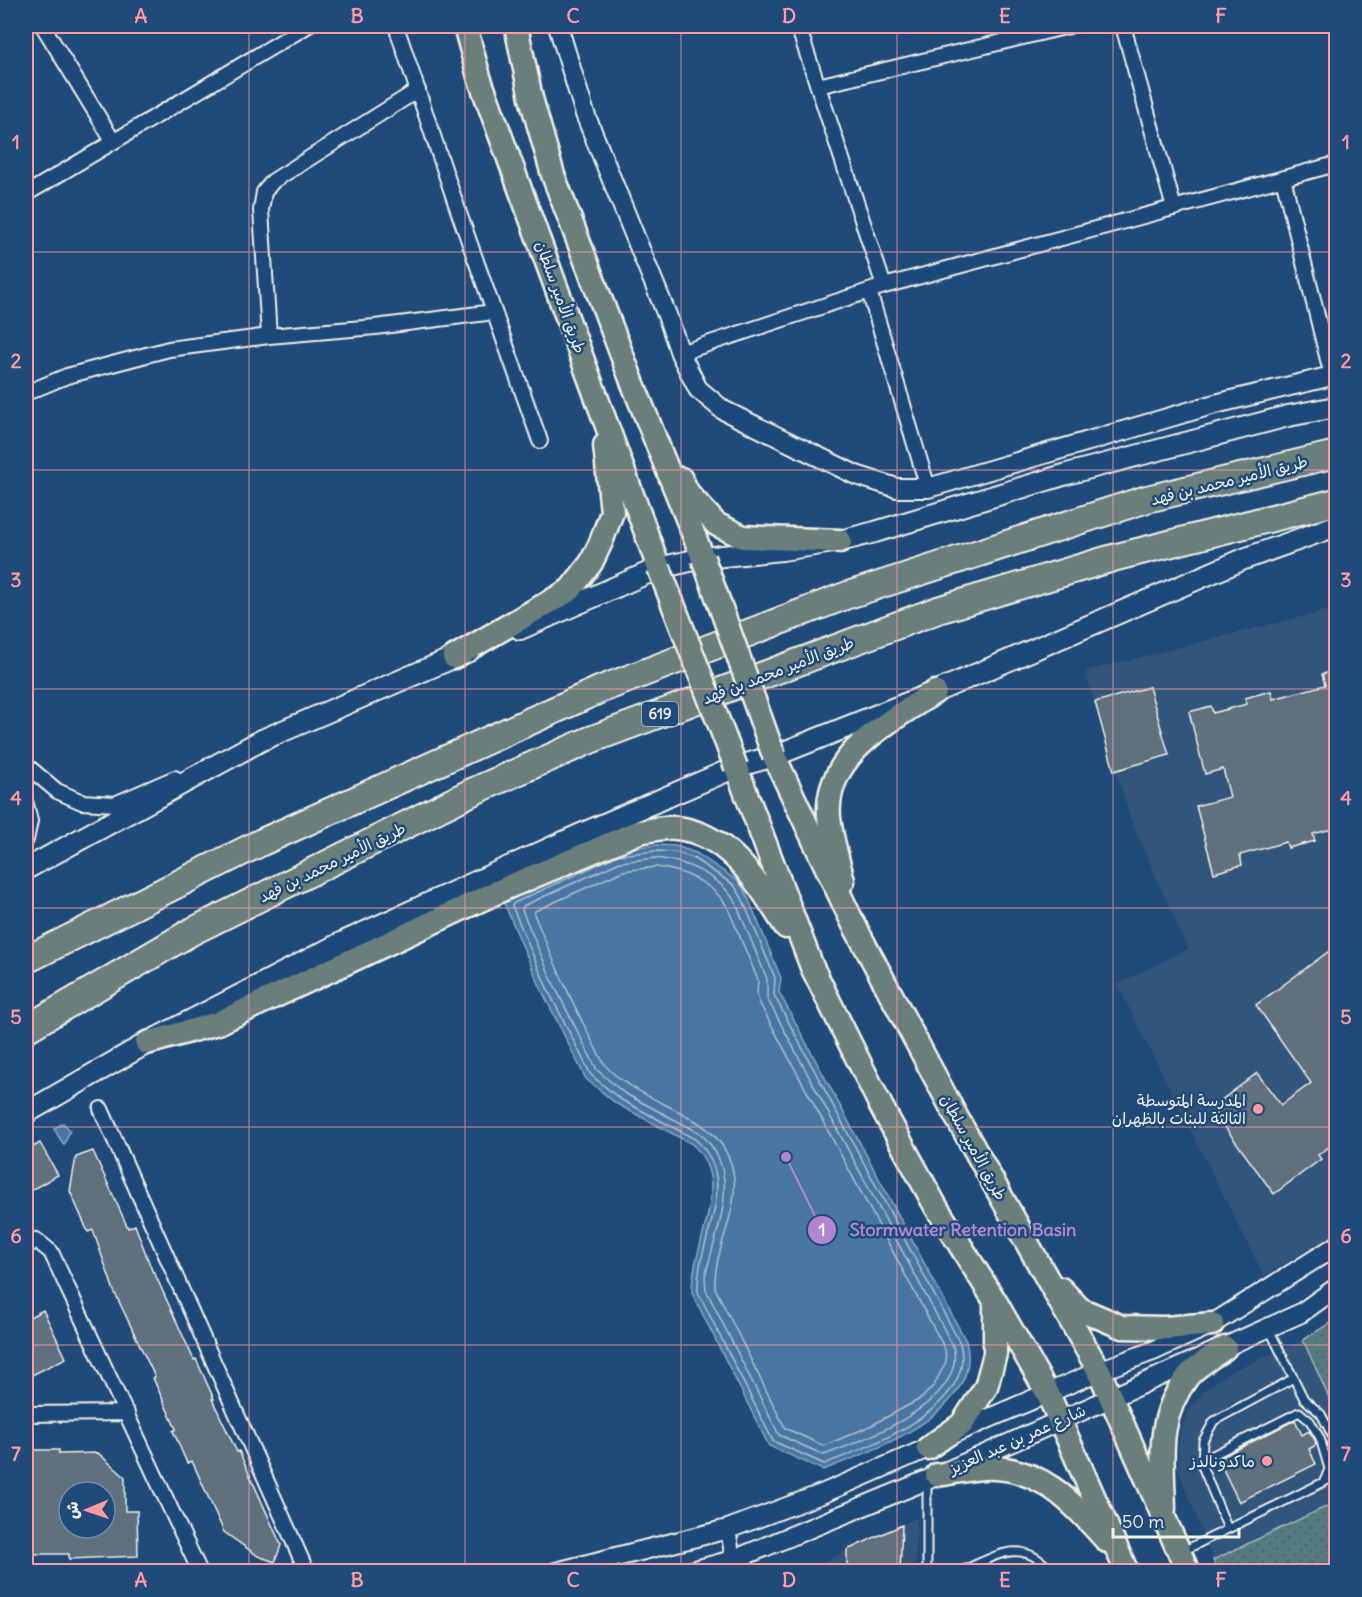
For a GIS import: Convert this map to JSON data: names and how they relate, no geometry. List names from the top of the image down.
{
  "streets": {
    "highway": ["طريق الأمير محمد بن فهد", "619"],
    "main road": ["طريق الأمير سلطان"],
    "street": ["شارع عمر بن عبد العزيز"]
  },
  "crossings": [
    ["طريق الأمير سلطان", "شارع عمر بن عبد العزيز"]
  ],
  "places": ["المدرسة المتوسطة الثالثة للبنات بالظهران", "Stormwater Retention Basin", "ماكدونالدز"],
  "scale_bar": "50 m",
  "north": "left",
  "grid": {
    "columns": [
      "A",
      "B",
      "C",
      "D",
      "E",
      "F"
    ],
    "rows": [
      "1",
      "2",
      "3",
      "4",
      "5",
      "6",
      "7"
    ]
  }
}
